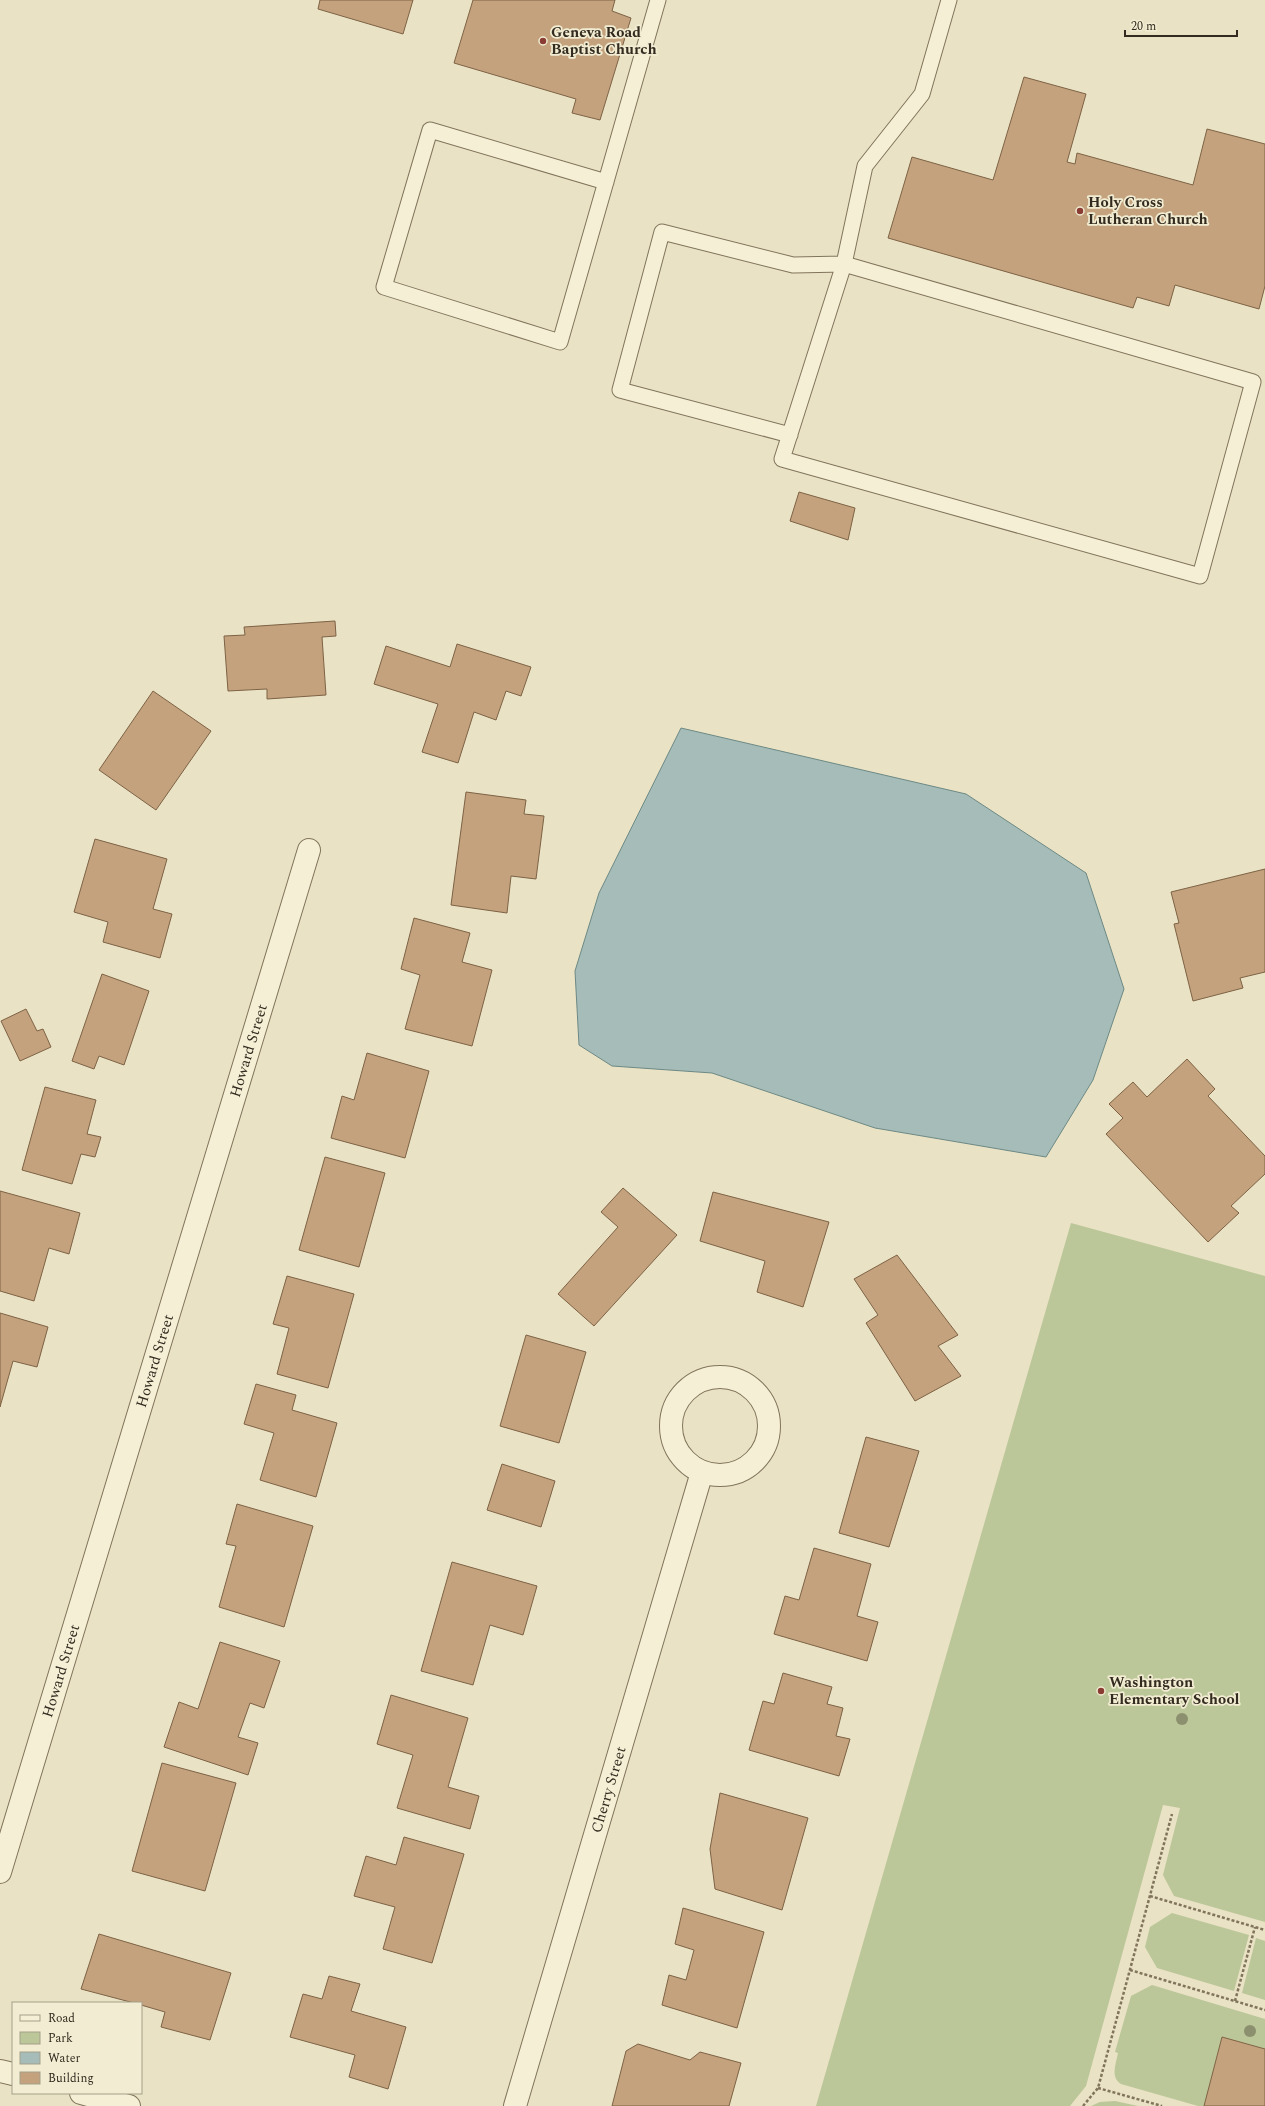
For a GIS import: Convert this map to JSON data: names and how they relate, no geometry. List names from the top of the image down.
{
  "streets": {
    "street": ["Howard Street", "Cherry Street"]
  },
  "places": ["Geneva Road Baptist Church", "Holy Cross Lutheran Church", "Washington Elementary School"],
  "legend": [
    "Road",
    "Park",
    "Water",
    "Building"
  ],
  "scale_bar": "20 m"
}
